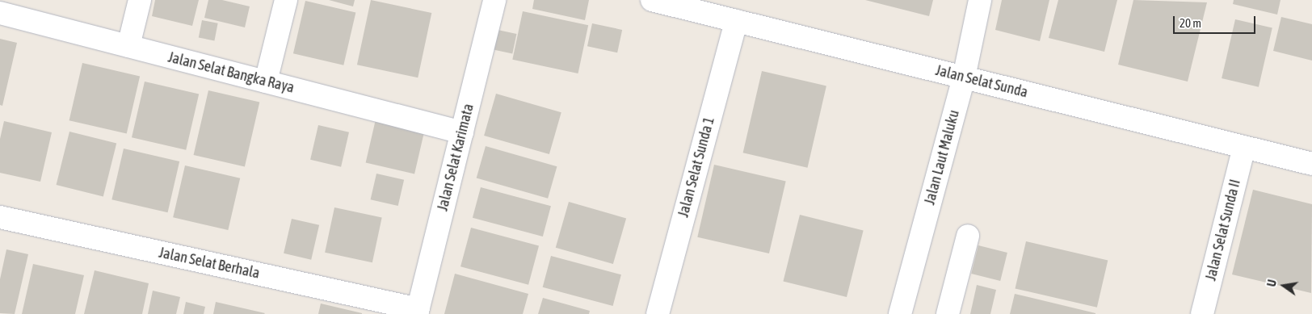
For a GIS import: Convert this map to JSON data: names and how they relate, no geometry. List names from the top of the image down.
{
  "streets": {
    "street": [
      "Jalan Selat Bangka Raya",
      "Jalan Selat Sunda",
      "Jalan Selat Karimata",
      "Jalan Laut Maluku",
      "Jalan Selat Sunda 1",
      "Jalan Selat Sunda II",
      "Jalan Selat Berhala"
    ]
  },
  "crossings": [
    ["Jalan Selat Bangka Raya", "Jalan Selat Karimata"],
    ["Jalan Selat Sunda", "Jalan Laut Maluku"],
    ["Jalan Selat Sunda", "Jalan Selat Sunda 1"],
    ["Jalan Selat Sunda", "Jalan Selat Sunda II"],
    ["Jalan Selat Karimata", "Jalan Selat Berhala"]
  ],
  "scale_bar": "20 m",
  "north": "left"
}
